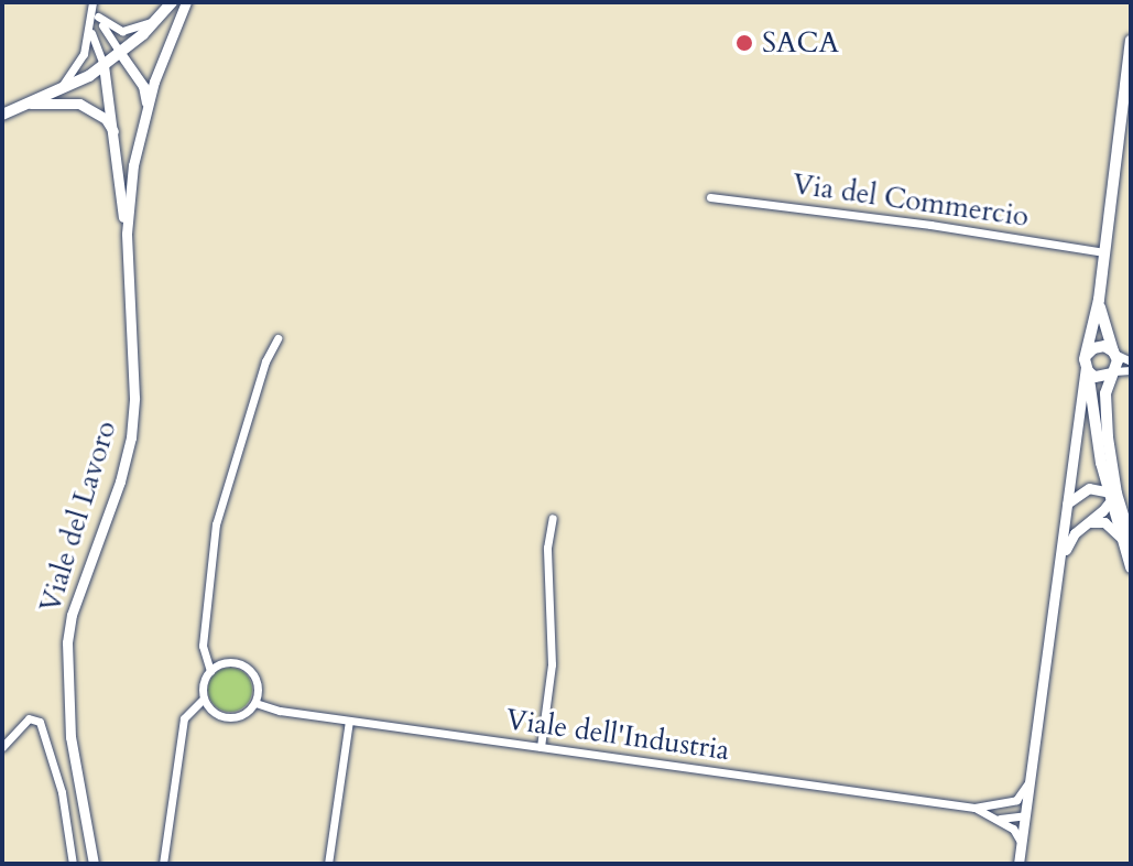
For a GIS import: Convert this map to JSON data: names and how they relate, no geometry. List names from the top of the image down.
{
  "streets": {
    "street": ["Via del Commercio", "Viale del Lavoro", "Viale dell'Industria"]
  },
  "places": ["SACA"]
}
